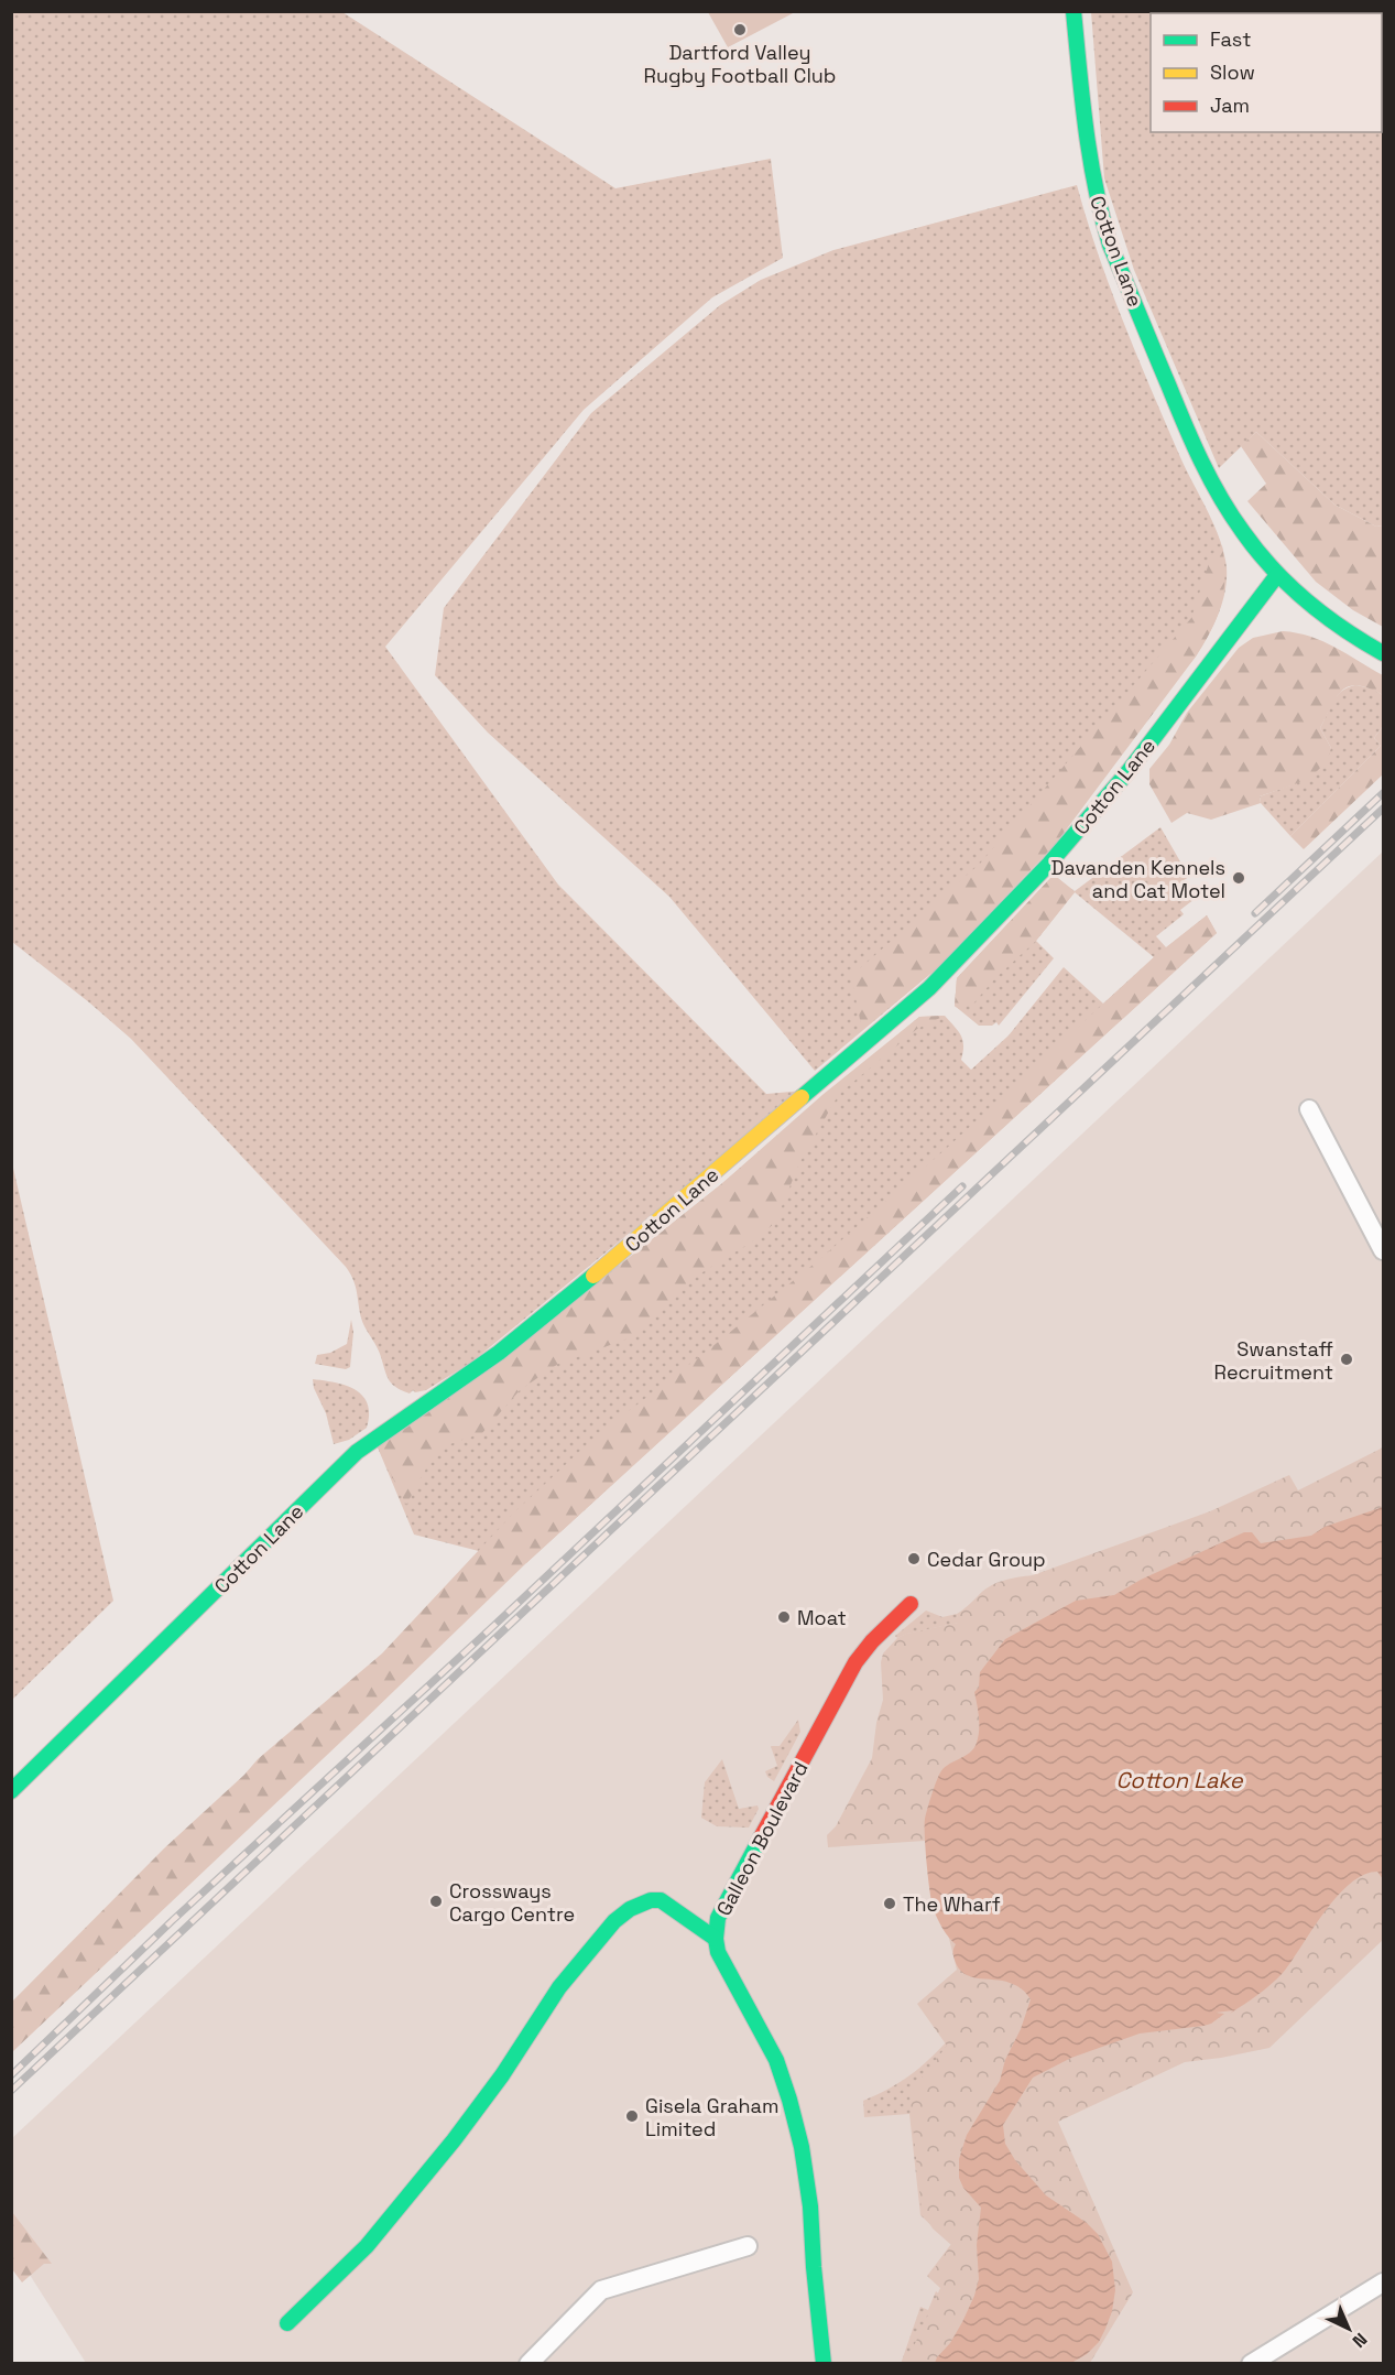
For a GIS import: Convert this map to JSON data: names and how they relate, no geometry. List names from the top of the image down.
{
  "streets": {
    "street": ["Cotton Lane", "Galleon Boulevard"]
  },
  "water": ["Cotton Lake"],
  "places": [
    "Dartford Valley Rugby Football Club",
    "Davanden Kennels and Cat Motel",
    "Swanstaff Recruitment",
    "Cedar Group",
    "Moat",
    "Crossways Cargo Centre",
    "The Wharf",
    "Gisela Graham Limited"
  ],
  "legend": ["Fast", "Slow", "Jam"],
  "north": "bottom right"
}
